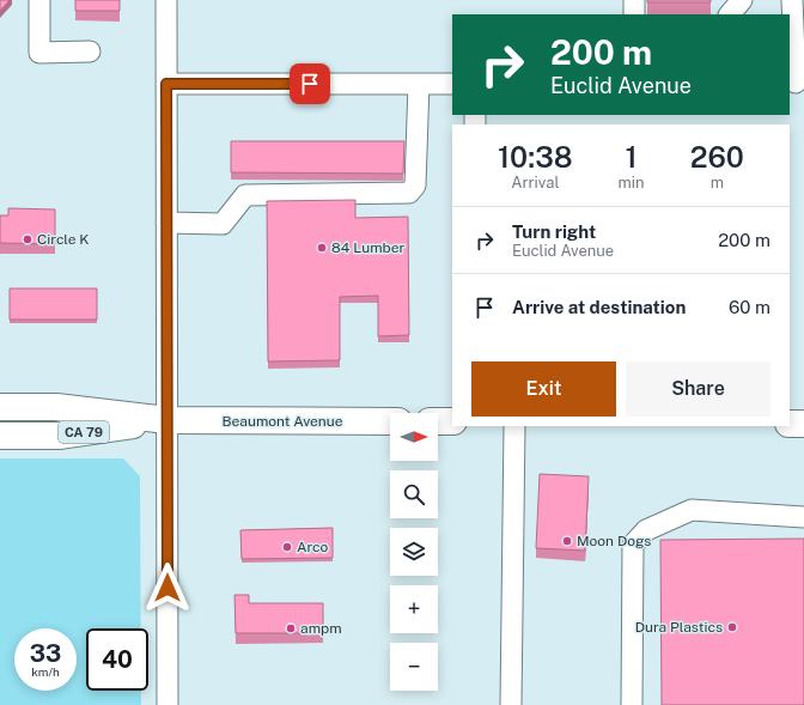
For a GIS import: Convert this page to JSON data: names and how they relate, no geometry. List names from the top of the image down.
{
  "streets": {
    "highway": ["Beaumont Avenue", "CA 79"]
  },
  "crossings": [
    ["Beaumont Avenue", "CA 79"]
  ],
  "places": [
    "Circle K",
    "84 Lumber",
    "Moon Dogs",
    "Arco",
    "Dura Plastics",
    "ampm"
  ],
  "north": "right",
  "page": {
    "turn": ["200 m", "Euclid Avenue"],
    "eta": [
      "10:38",
      "Arrival",
      "1",
      "min",
      "260",
      "m"
    ],
    "list": [
      {
        "name": "Turn right",
        "note": "Euclid Avenue",
        "value": "200 m"
      },
      {
        "name": "Arrive at destination",
        "value": "60 m"
      }
    ],
    "buttons": ["Exit", "Share"],
    "map_buttons": ["+", "−"],
    "speed": "33 km/h",
    "limit": "40"
  }
}
